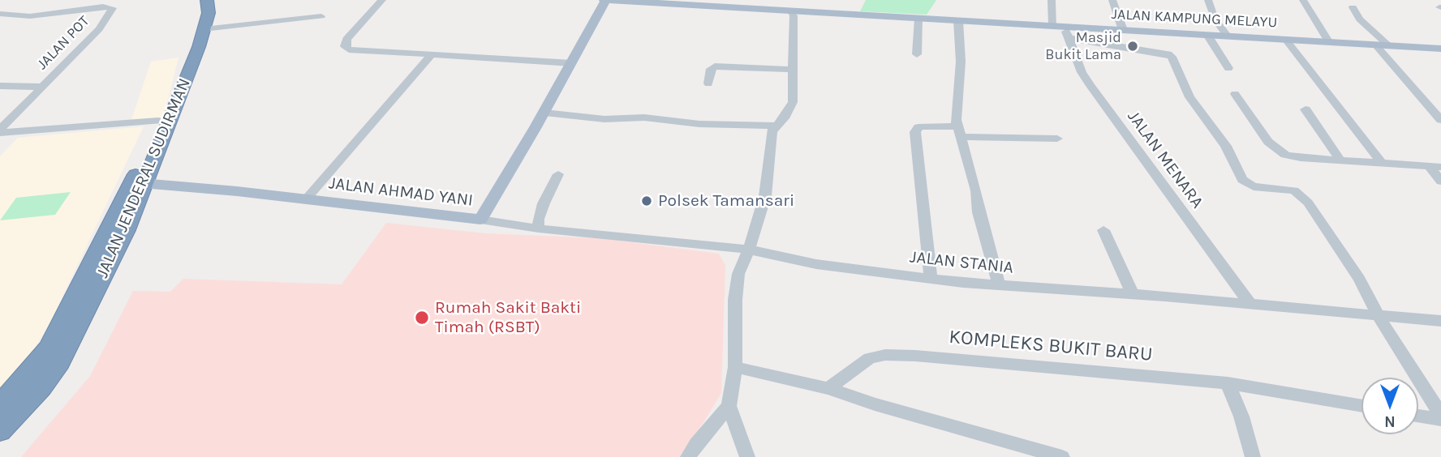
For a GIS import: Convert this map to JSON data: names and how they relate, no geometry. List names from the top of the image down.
{
  "streets": {
    "highway": ["JALAN JENDERAL SUDIRMAN"],
    "main road": ["JALAN KAMPUNG MELAYU", "JALAN AHMAD YANI"],
    "street": [
      "JALAN POT",
      "JALAN MENARA",
      "JALAN STANIA",
      "KOMPLEKS BUKIT BARU"
    ]
  },
  "crossings": [
    ["JALAN KAMPUNG MELAYU", "JALAN MENARA"],
    ["JALAN KAMPUNG MELAYU", "JALAN AHMAD YANI"],
    ["JALAN POT", "JALAN JENDERAL SUDIRMAN"],
    ["JALAN MENARA", "JALAN STANIA"],
    ["JALAN JENDERAL SUDIRMAN", "JALAN AHMAD YANI"],
    ["JALAN AHMAD YANI", "JALAN STANIA"]
  ],
  "places": ["Masjid Bukit Lama", "Polsek Tamansari", "Rumah Sakit Bakti Timah (RSBT)"],
  "north": "bottom"
}
